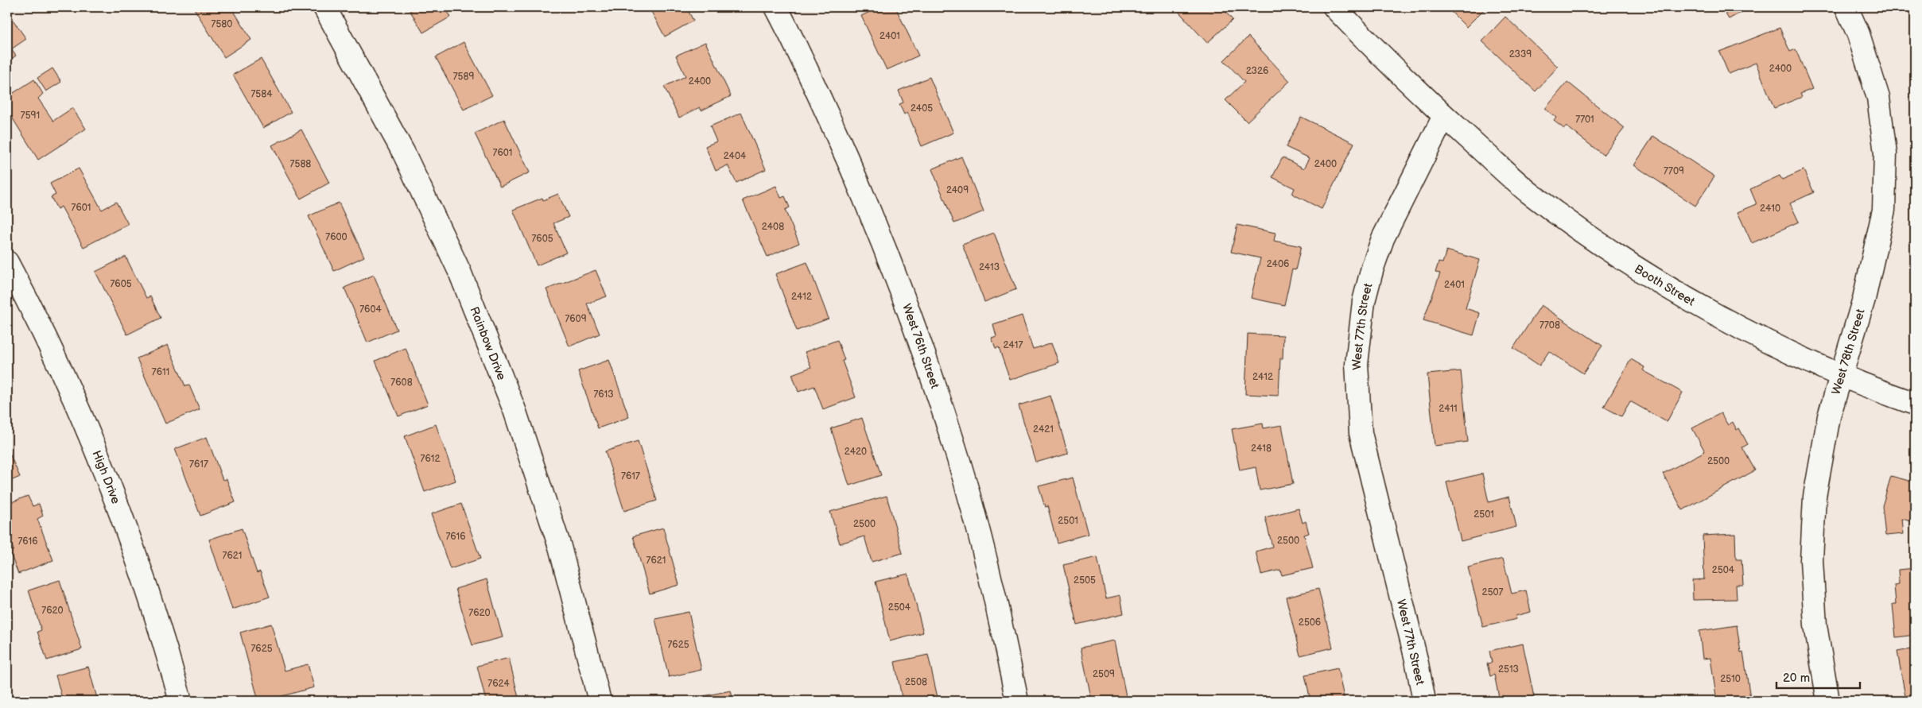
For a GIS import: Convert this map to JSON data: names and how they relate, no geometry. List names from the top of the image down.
{
  "streets": {
    "street": [
      "Booth Street",
      "West 77th Street",
      "Rainbow Drive",
      "West 76th Street",
      "West 78th Street",
      "High Drive"
    ]
  },
  "crossings": [
    ["Booth Street", "West 77th Street"],
    ["Booth Street", "West 78th Street"]
  ],
  "house_numbers": [
    "7580",
    "2401",
    "2339",
    "2400",
    "2326",
    "7589",
    "2400",
    "7584",
    "2405",
    "7591",
    "7701",
    "7601",
    "2404",
    "7588",
    "2400",
    "7709",
    "2409",
    "7601",
    "2410",
    "2408",
    "7600",
    "7605",
    "2406",
    "2413",
    "7605",
    "2401",
    "2412",
    "7604",
    "7609",
    "7708",
    "2417",
    "7611",
    "2412",
    "7608",
    "7613",
    "2411",
    "2421",
    "2418",
    "2420",
    "7612",
    "2500",
    "7617",
    "7617",
    "2501",
    "2501",
    "2500",
    "7616",
    "2500",
    "7616",
    "7621",
    "7621",
    "2504",
    "2505",
    "2507",
    "2504",
    "7620",
    "7620",
    "2506",
    "7625",
    "7625",
    "2513",
    "2509",
    "2510",
    "2508",
    "7624"
  ],
  "scale_bar": "20 m"
}
